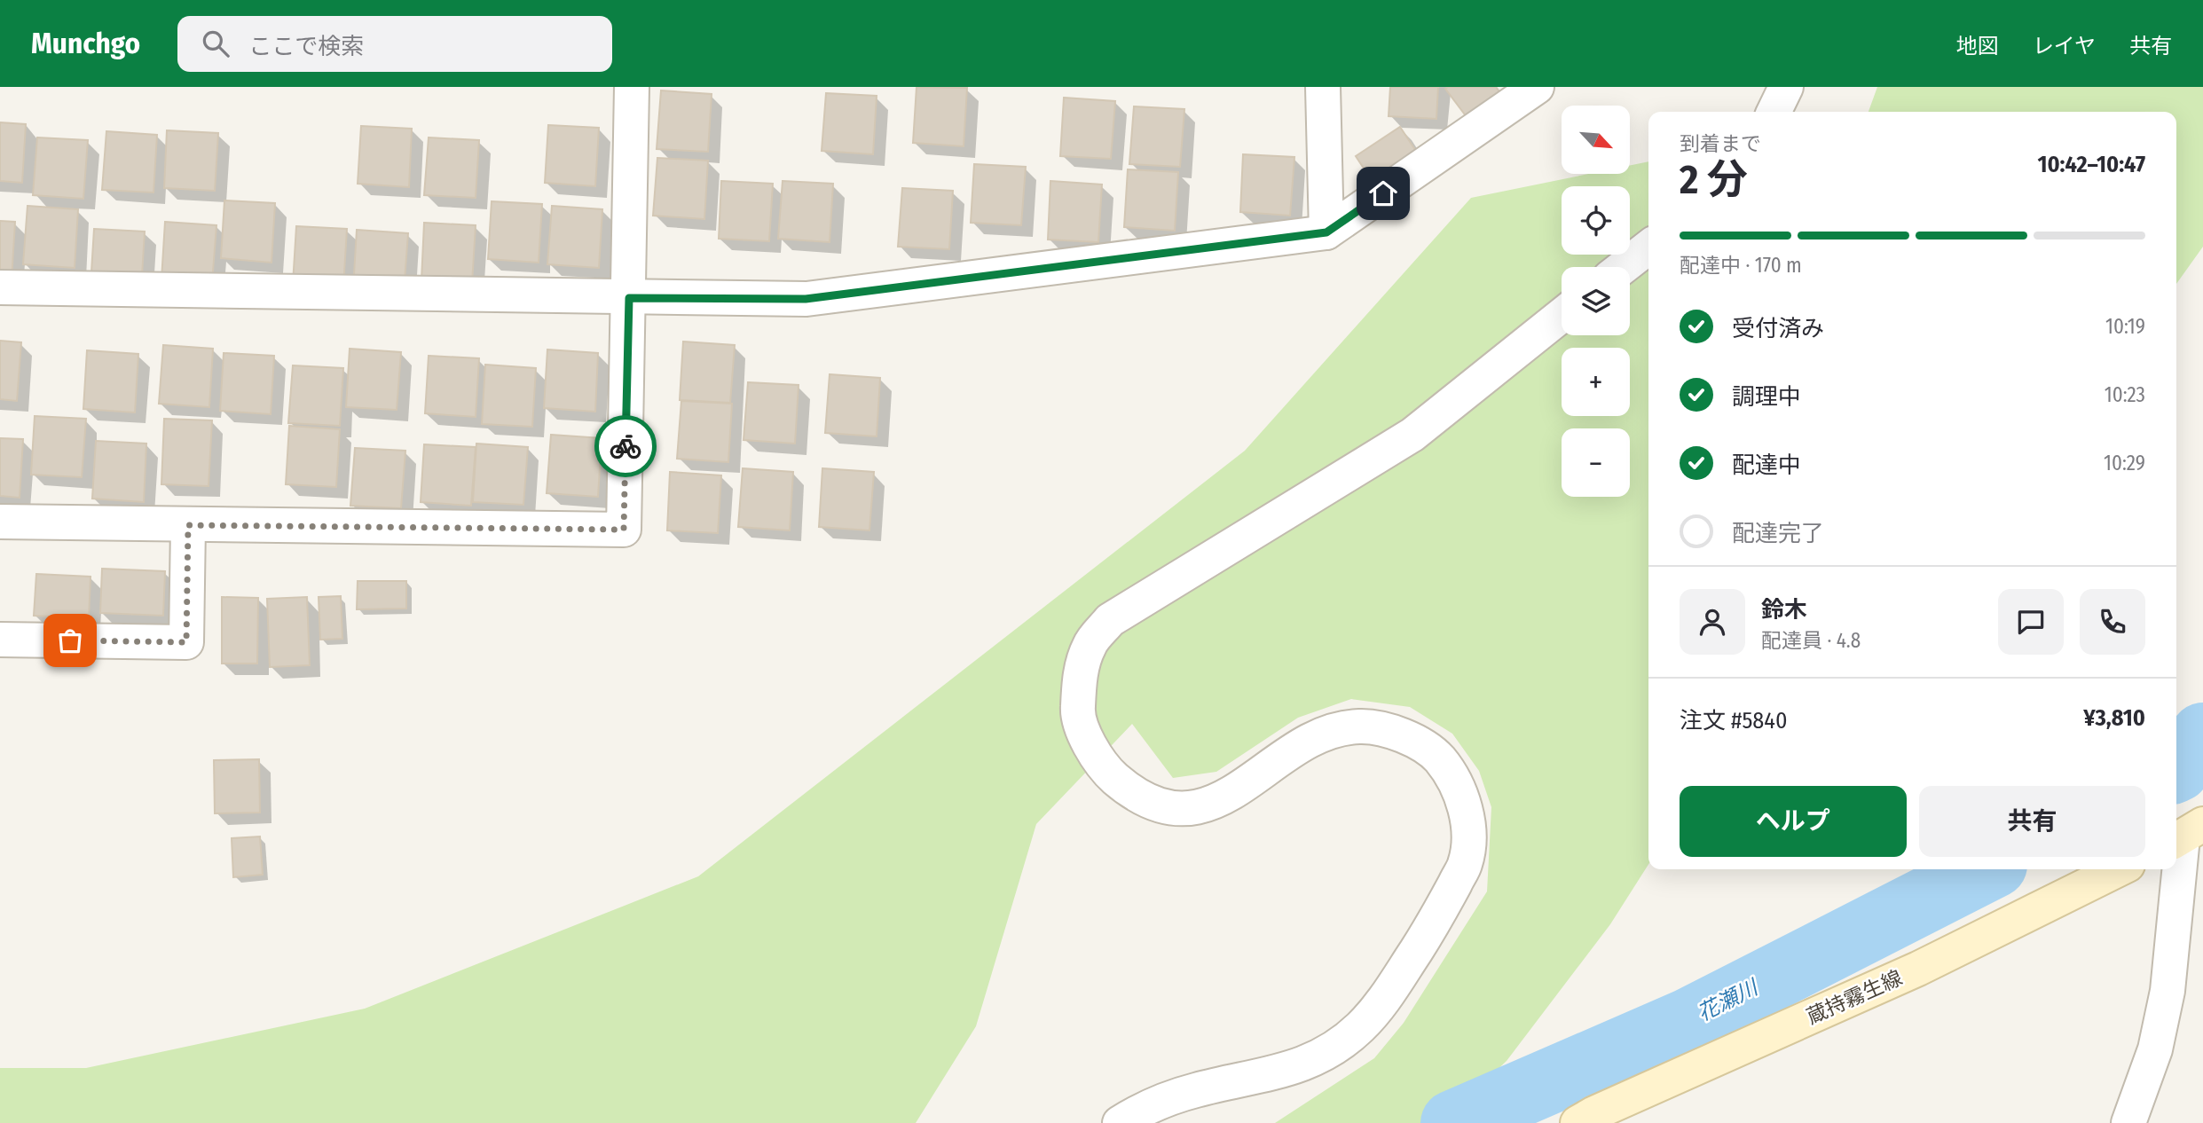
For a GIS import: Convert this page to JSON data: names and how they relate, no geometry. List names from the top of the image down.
{
  "streets": {
    "main road": ["蔵持霧生線"]
  },
  "water": ["花瀬川"],
  "north": "bottom right",
  "page": {
    "header": "Munchgo",
    "search": "ここで検索",
    "nav": ["地図", "レイヤ", "共有"],
    "map_buttons": ["+", "−"],
    "heading": ["2 分", "到着まで", "10:42–10:47"],
    "panel": [
      "鈴木",
      "配達員 · 4.8",
      "注文 #5840",
      "¥3,810"
    ],
    "bar": "配達中 · 170 m",
    "list": [
      ["受付済み", "10:19"],
      ["調理中", "10:23"],
      ["配達中", "10:29"],
      "配達完了"
    ],
    "buttons": ["ヘルプ", "共有"]
  }
}
